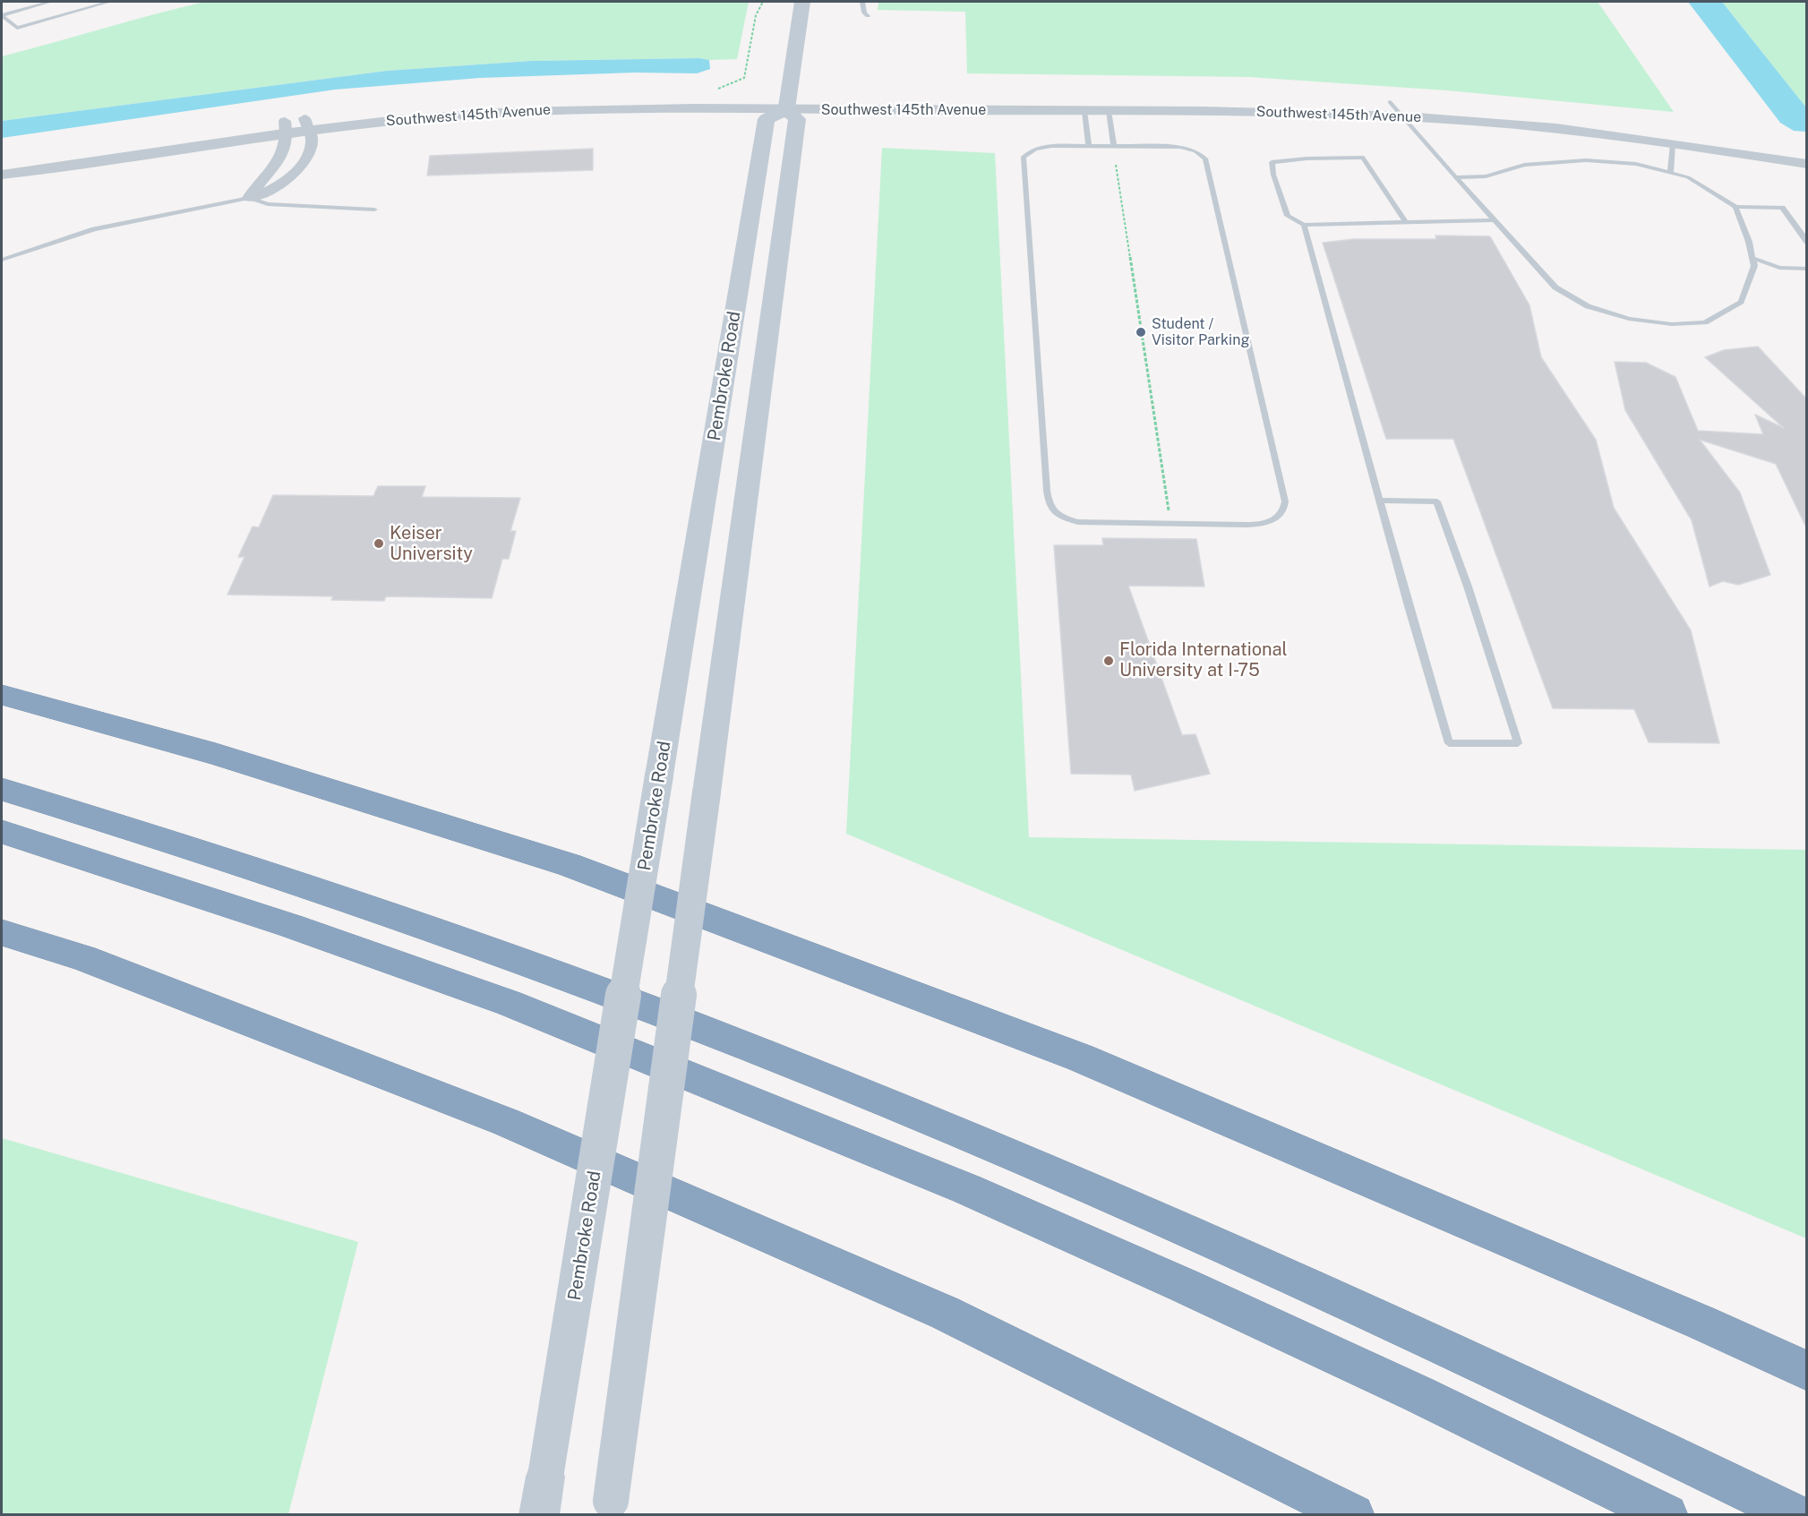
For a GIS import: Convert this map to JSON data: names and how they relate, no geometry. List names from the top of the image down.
{
  "streets": {
    "main road": ["Pembroke Road"],
    "street": ["Southwest 145th Avenue"]
  },
  "crossings": [
    ["Southwest 145th Avenue", "Pembroke Road"]
  ],
  "places": ["Student / Visitor Parking", "Keiser University", "Florida International University at I-75"]
}
